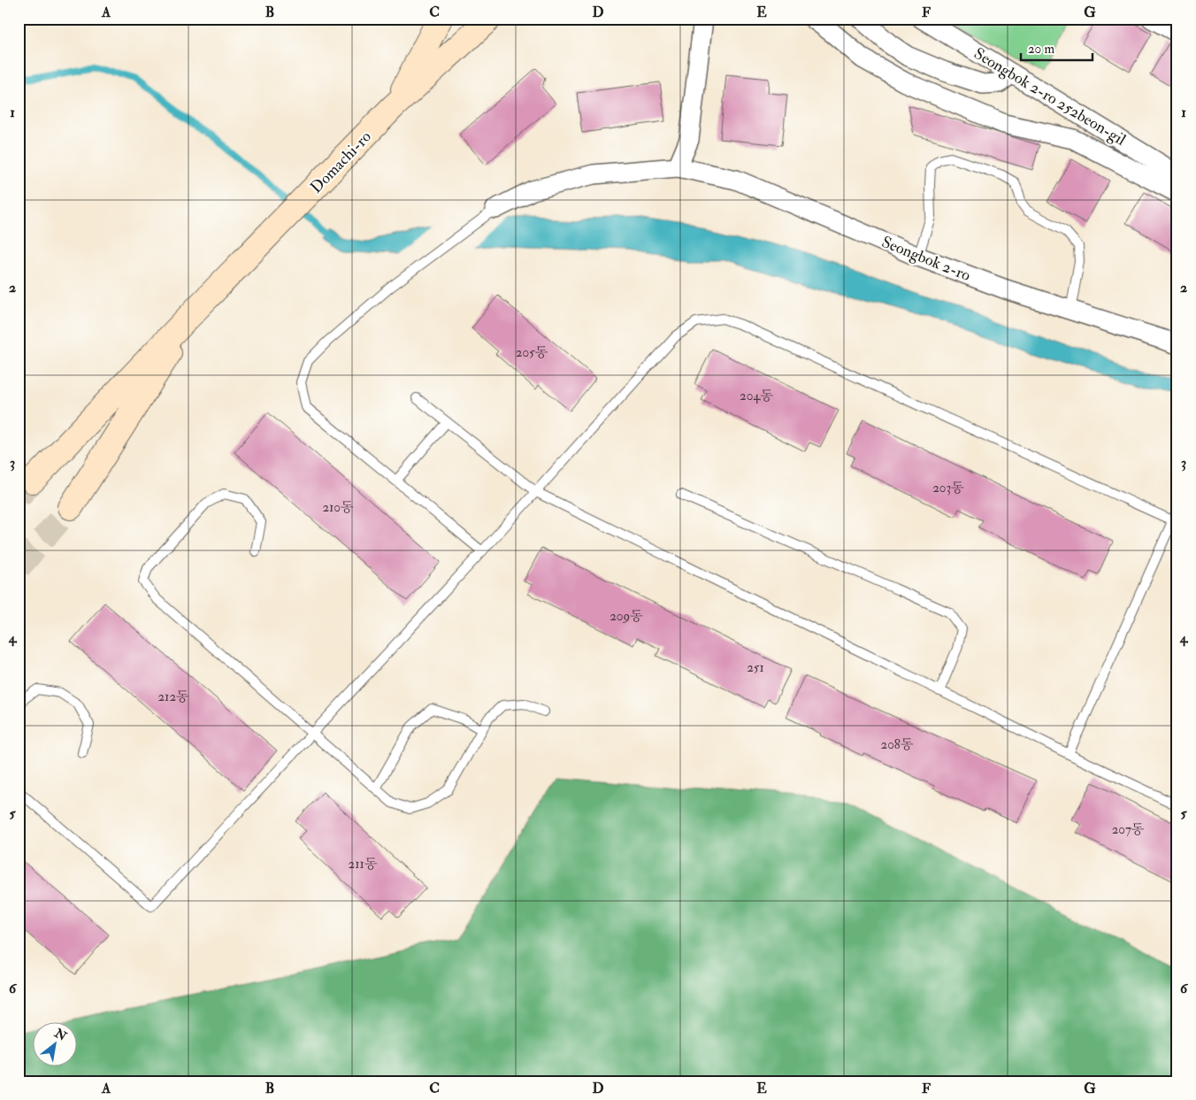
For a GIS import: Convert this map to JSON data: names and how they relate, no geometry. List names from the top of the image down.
{
  "streets": {
    "main road": ["Domachi-ro"],
    "street": ["Seongbok 2-ro 252beon-gil", "Seongbok 2-ro"]
  },
  "house_numbers": [
    "205동",
    "204동",
    "203동",
    "210동",
    "209동",
    "251",
    "212동",
    "208동",
    "207동",
    "211동"
  ],
  "scale_bar": "20 m",
  "north": "top right",
  "grid": {
    "columns": [
      "A",
      "B",
      "C",
      "D",
      "E",
      "F",
      "G"
    ],
    "rows": [
      "1",
      "2",
      "3",
      "4",
      "5",
      "6"
    ]
  }
}
